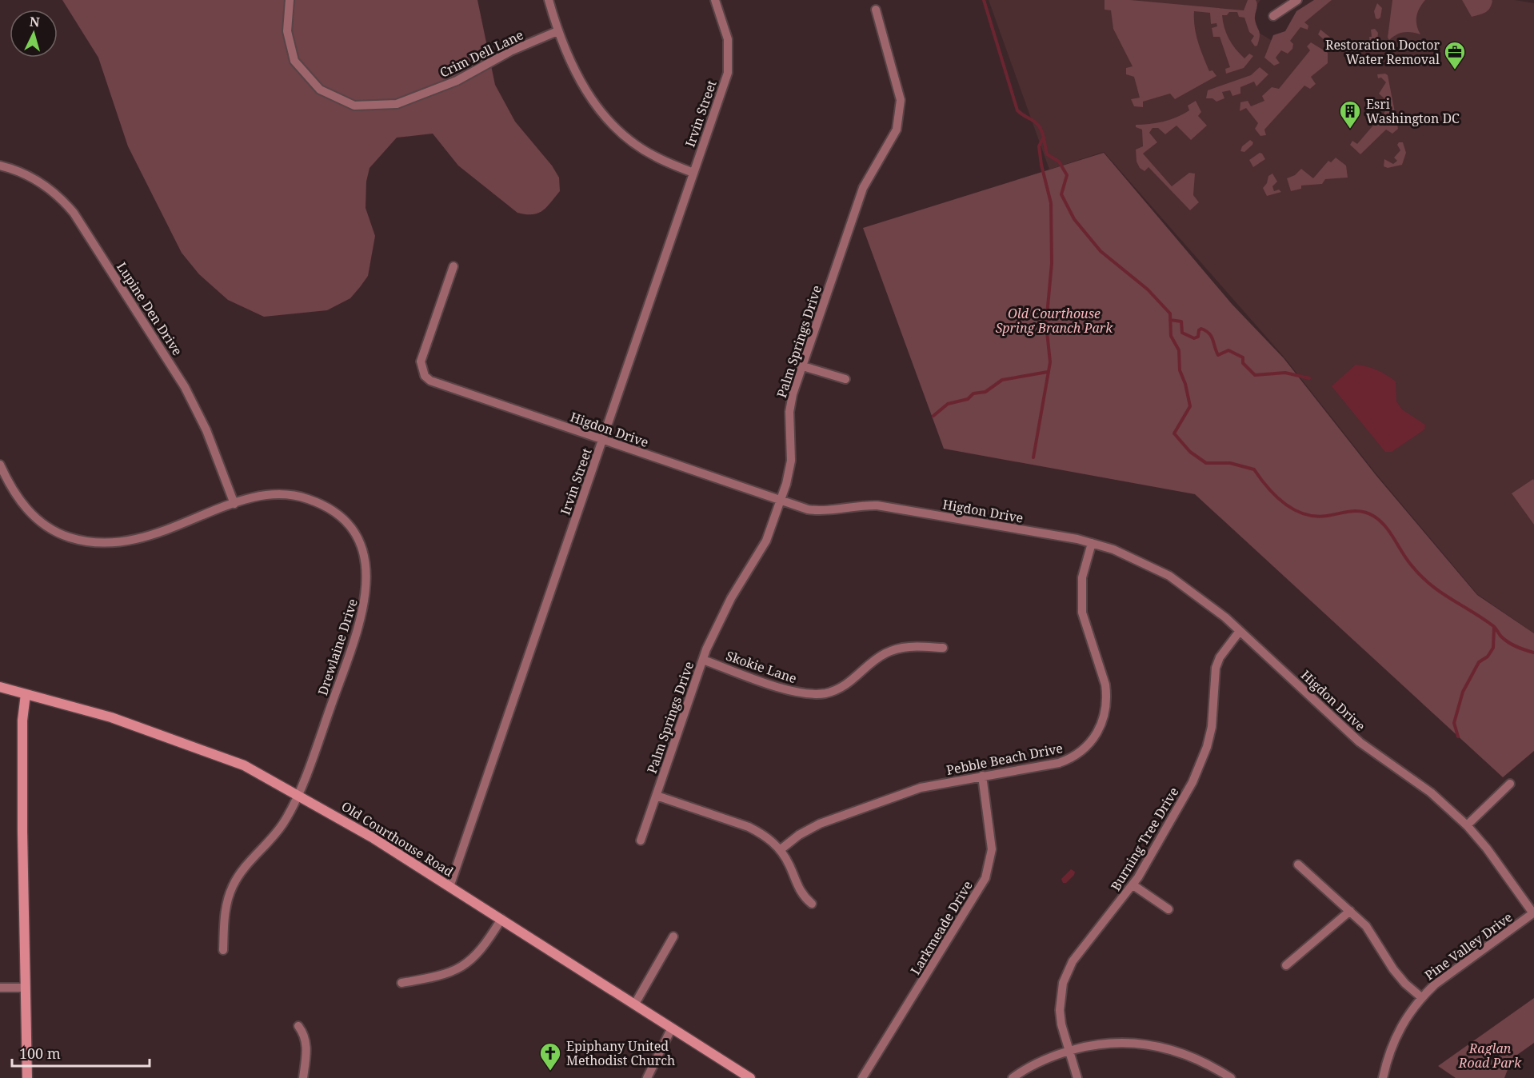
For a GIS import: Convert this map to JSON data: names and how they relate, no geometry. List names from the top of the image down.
{
  "streets": {
    "street": [
      "Crim Dell Lane",
      "Irvin Street",
      "Lupine Den Drive",
      "Palm Springs Drive",
      "Higdon Drive",
      "Drewlaine Drive",
      "Skokie Lane",
      "Pebble Beach Drive",
      "Old Courthouse Road",
      "Burning Tree Drive",
      "Larkmeade Drive",
      "Pine Valley Drive"
    ]
  },
  "crossings": [
    ["Irvin Street", "Higdon Drive"],
    ["Irvin Street", "Old Courthouse Road"],
    ["Lupine Den Drive", "Drewlaine Drive"],
    ["Palm Springs Drive", "Higdon Drive"],
    ["Palm Springs Drive", "Skokie Lane"],
    ["Higdon Drive", "Pebble Beach Drive"],
    ["Higdon Drive", "Burning Tree Drive"],
    ["Higdon Drive", "Pine Valley Drive"],
    ["Drewlaine Drive", "Old Courthouse Road"],
    ["Pebble Beach Drive", "Larkmeade Drive"]
  ],
  "parks": ["Old Courthouse Spring Branch Park", "Raglan Road Park"],
  "places": {
    "office": ["Restoration Doctor Water Removal"],
    "building": ["Esri Washington DC"],
    "church": ["Epiphany United Methodist Church"]
  },
  "scale_bar": "100 m",
  "north": "top"
}
